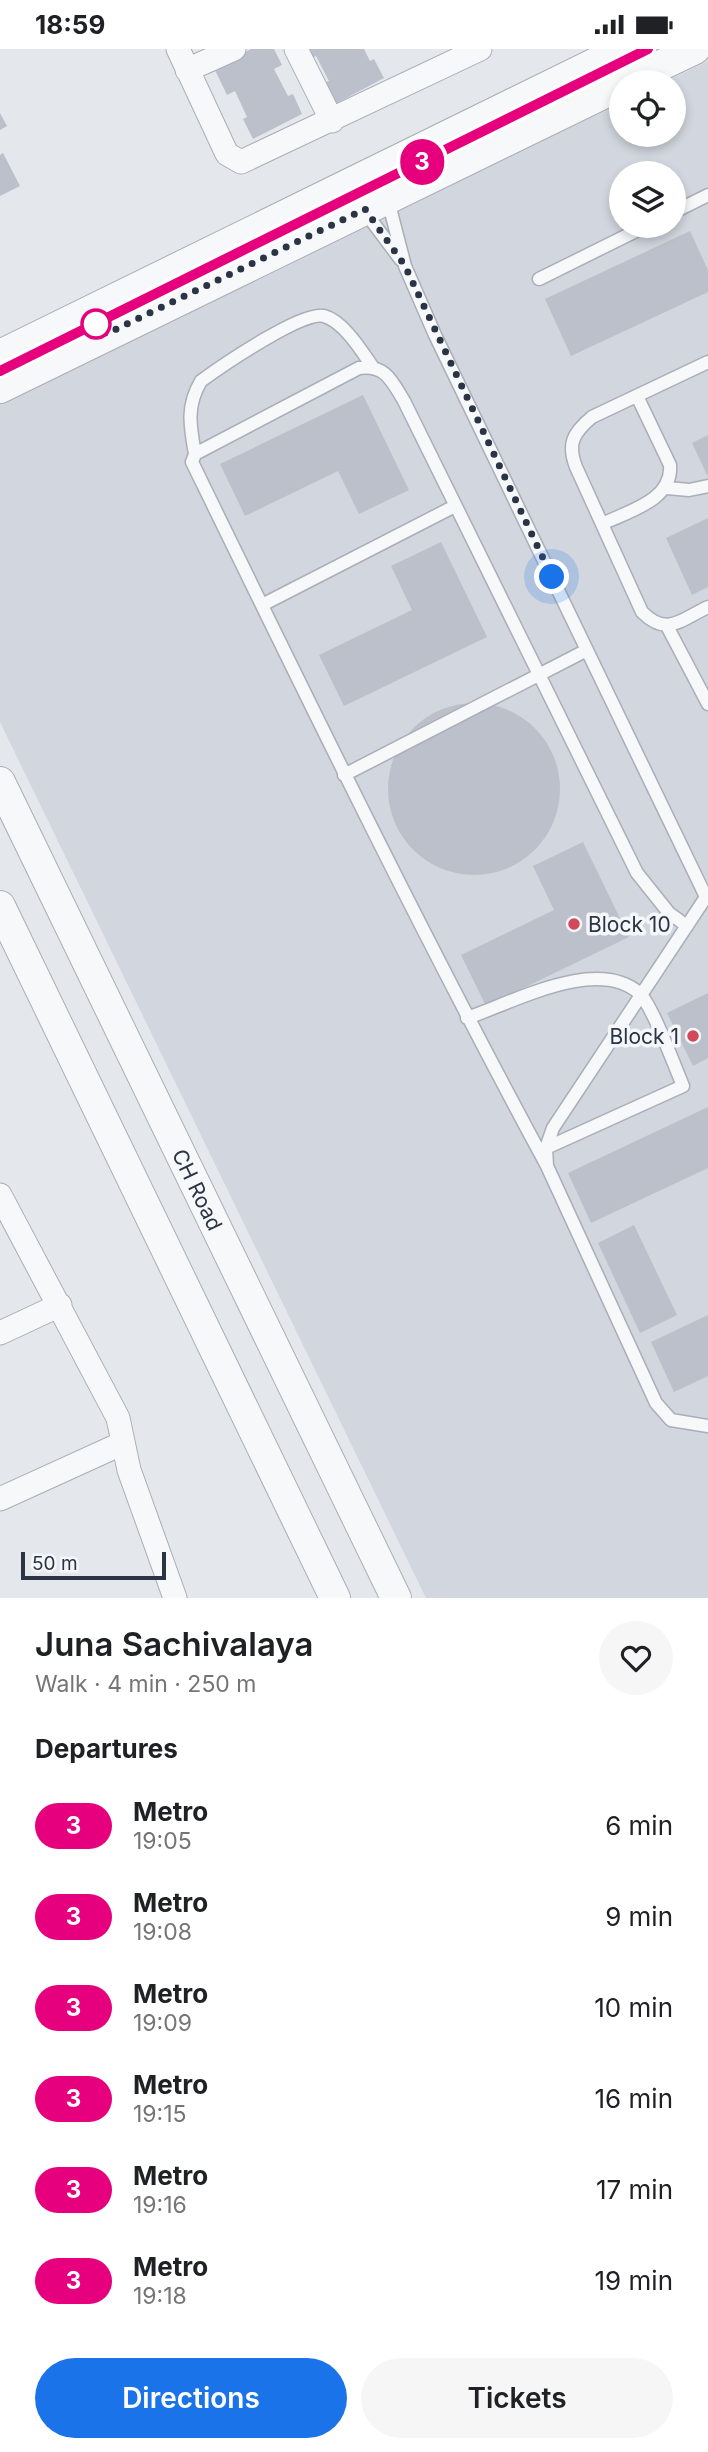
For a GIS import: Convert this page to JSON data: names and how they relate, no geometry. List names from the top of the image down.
{
  "streets": {
    "street": ["CH Road"]
  },
  "places": ["Block 10", "Block 1"],
  "lines": ["metro line 3"],
  "scale_bar": "50 m",
  "page": {
    "status": "18:59",
    "on_map": "3",
    "scale": "50 m",
    "heading": [
      ["Juna Sachivalaya", "Walk · 4 min · 250 m"],
      "Departures"
    ],
    "list": [
      {
        "mark": "3",
        "name": "Metro",
        "note": "19:05",
        "value": "6 min"
      },
      {
        "mark": "3",
        "name": "Metro",
        "note": "19:08",
        "value": "9 min"
      },
      {
        "mark": "3",
        "name": "Metro",
        "note": "19:09",
        "value": "10 min"
      },
      {
        "mark": "3",
        "name": "Metro",
        "note": "19:15",
        "value": "16 min"
      },
      {
        "mark": "3",
        "name": "Metro",
        "note": "19:16",
        "value": "17 min"
      },
      {
        "mark": "3",
        "name": "Metro",
        "note": "19:18",
        "value": "19 min"
      }
    ],
    "buttons": ["Directions", "Tickets"]
  }
}
